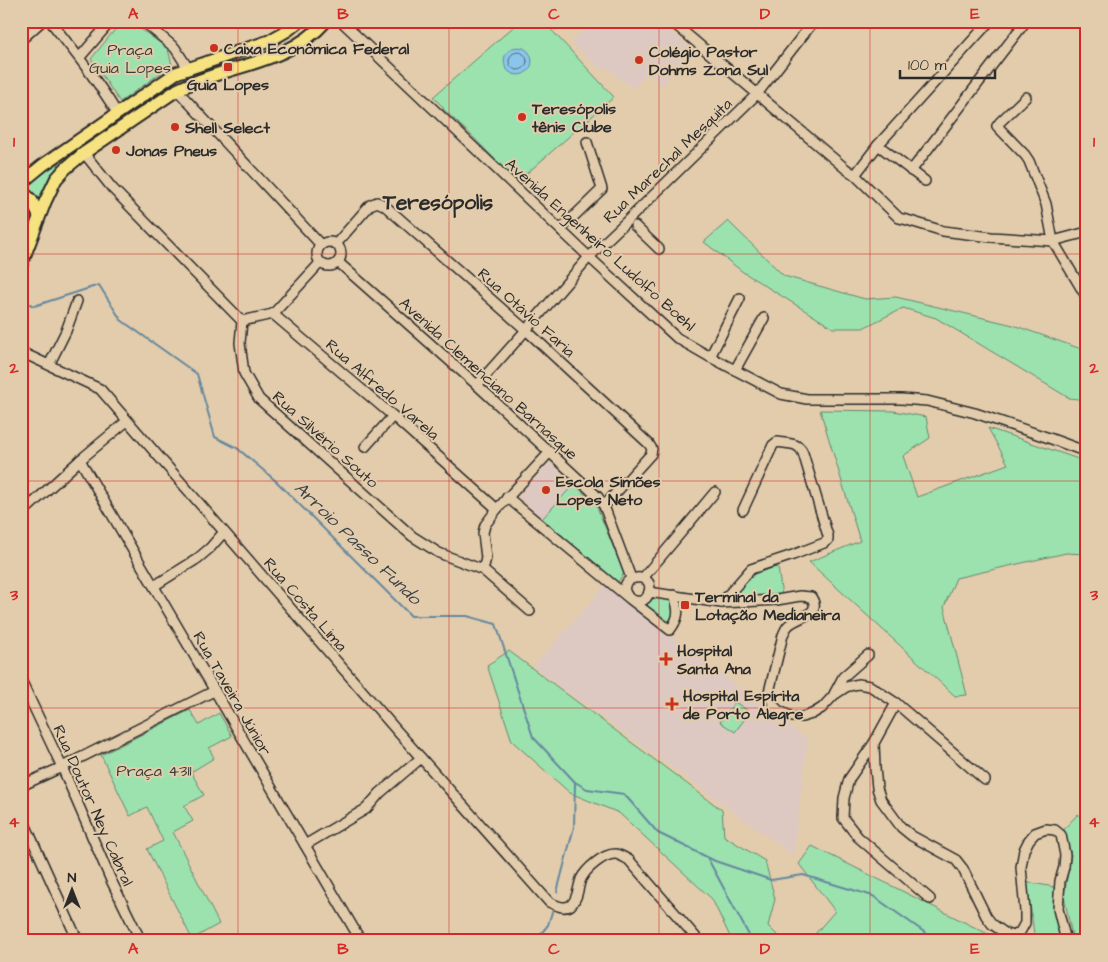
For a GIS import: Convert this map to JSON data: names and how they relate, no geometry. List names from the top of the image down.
{
  "streets": {
    "street": [
      "Rua Marechal Mesquita",
      "Avenida Engenheiro Ludolfo Boehl",
      "Rua Otávio Faria",
      "Avenida Clemenciano Barnasque",
      "Rua Alfredo Varela",
      "Rua Silvério Souto",
      "Rua Costa Lima",
      "Rua Taveira Júnior",
      "Rua Doutor Ney Cabral"
    ]
  },
  "crossings": [
    ["Rua Marechal Mesquita", "Avenida Engenheiro Ludolfo Boehl"],
    ["Rua Marechal Mesquita", "Rua Otávio Faria"],
    ["Rua Marechal Mesquita", "Avenida Clemenciano Barnasque"],
    ["Rua Otávio Faria", "Avenida Clemenciano Barnasque"]
  ],
  "districts": ["Teresópolis"],
  "water": ["Arroio Passo Fundo"],
  "parks": ["Praça Guia Lopes", "Praça 4311"],
  "places": {
    "other": [
      "Caixa Econômica Federal",
      "Colégio Pastor Dohms Zona Sul",
      "Teresópolis tênis Clube",
      "Shell Select",
      "Jonas Pneus",
      "Escola Simões Lopes Neto"
    ],
    "transit": ["Guia Lopes", "Terminal da Lotação Medianeira"],
    "health": ["Hospital Santa Ana", "Hospital Espírita de Porto Alegre"]
  },
  "scale_bar": "100 m",
  "north": "top",
  "grid": {
    "columns": [
      "A",
      "B",
      "C",
      "D",
      "E"
    ],
    "rows": [
      "1",
      "2",
      "3",
      "4"
    ]
  }
}
